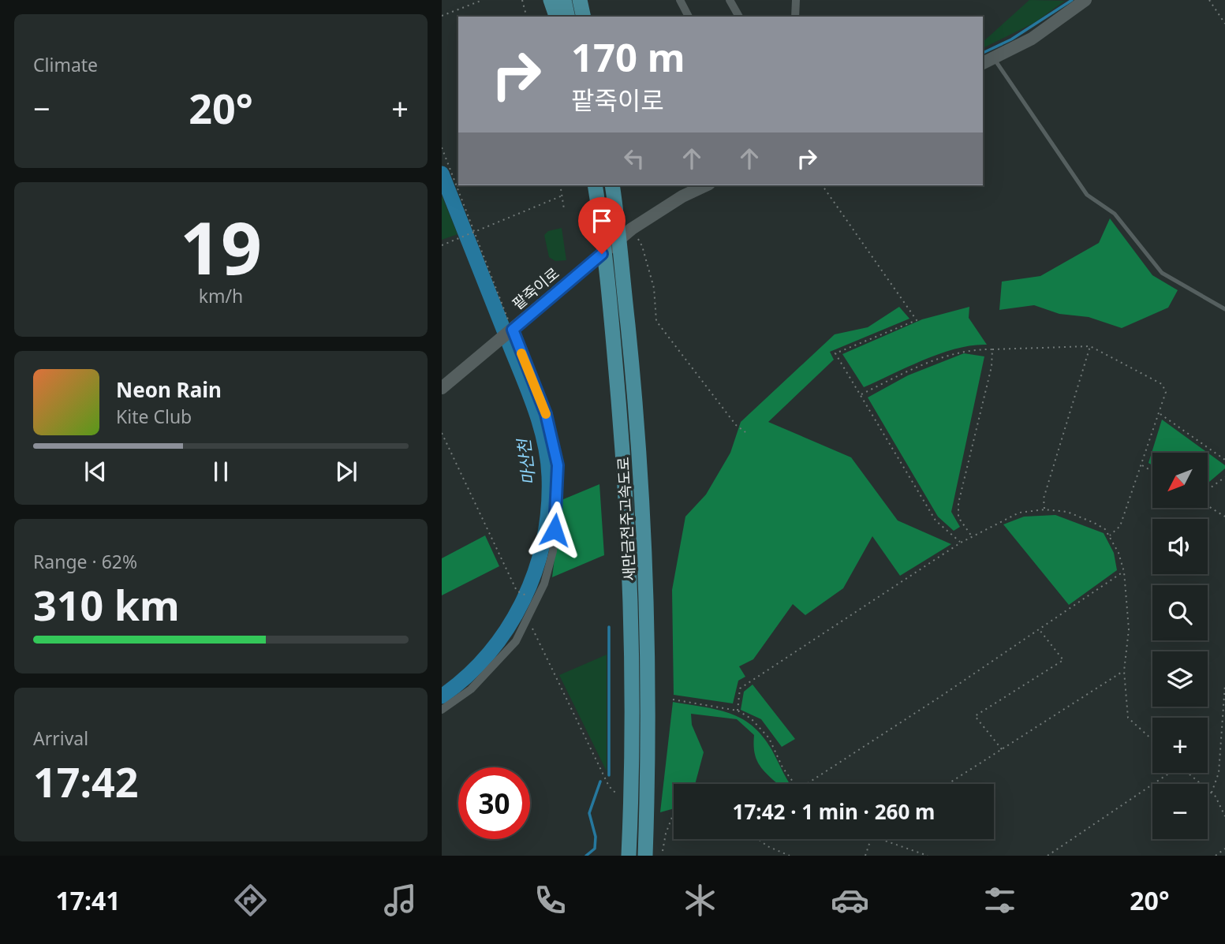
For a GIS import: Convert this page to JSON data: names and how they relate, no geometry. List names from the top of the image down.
{
  "streets": {
    "highway": ["새만금전주고속도로"],
    "street": ["팥죽이로"]
  },
  "water": ["마산천"],
  "north": "bottom left",
  "page": {
    "tile": [
      "Climate",
      ["19", "km/h"],
      ["Range · 62%", "310 km"],
      ["Arrival", "17:42"]
    ],
    "turn": ["170 m", "팥죽이로"],
    "heat": ["−", "20°", "+"],
    "song": ["Neon Rain", "Kite Club"],
    "map_buttons": ["+", "−"],
    "limit": "30",
    "trip": "17:42 · 1 min · 260 m",
    "tabs": ["17:41", "20°"]
  }
}
